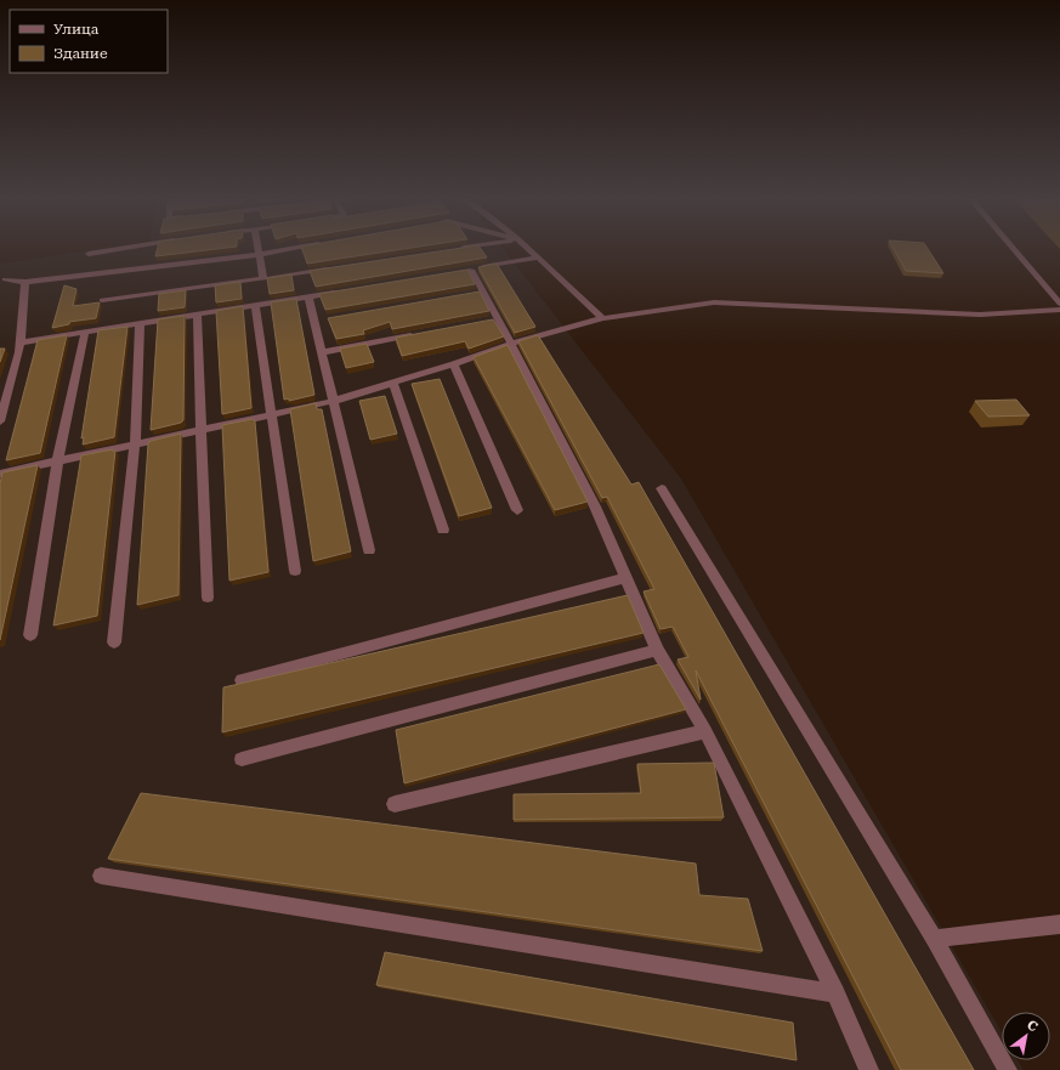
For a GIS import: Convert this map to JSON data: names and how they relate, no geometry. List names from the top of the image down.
{
  "legend": ["Улица", "Здание"],
  "north": "top right"
}
